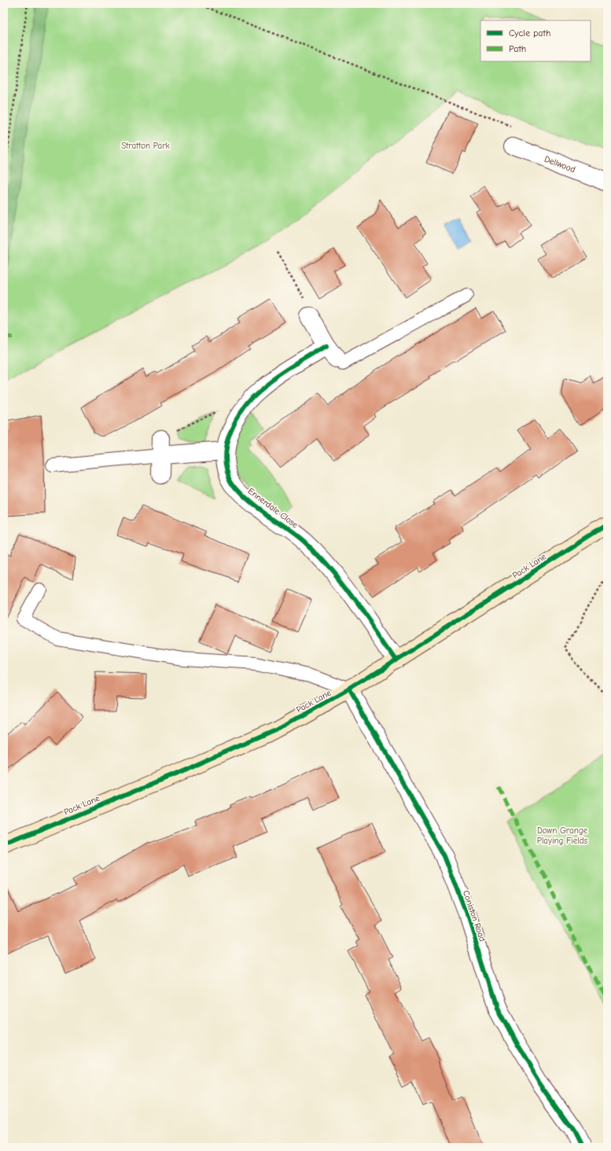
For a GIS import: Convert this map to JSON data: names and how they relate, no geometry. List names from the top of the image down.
{
  "streets": {
    "street": [
      "Dellwood",
      "Ennerdale Close",
      "Pack Lane",
      "Coniston Road"
    ]
  },
  "crossings": [
    ["Ennerdale Close", "Pack Lane"],
    ["Pack Lane", "Coniston Road"]
  ],
  "parks": ["Stratton Park", "Down Grange Playing Fields"],
  "legend": ["Cycle path", "Path"]
}
